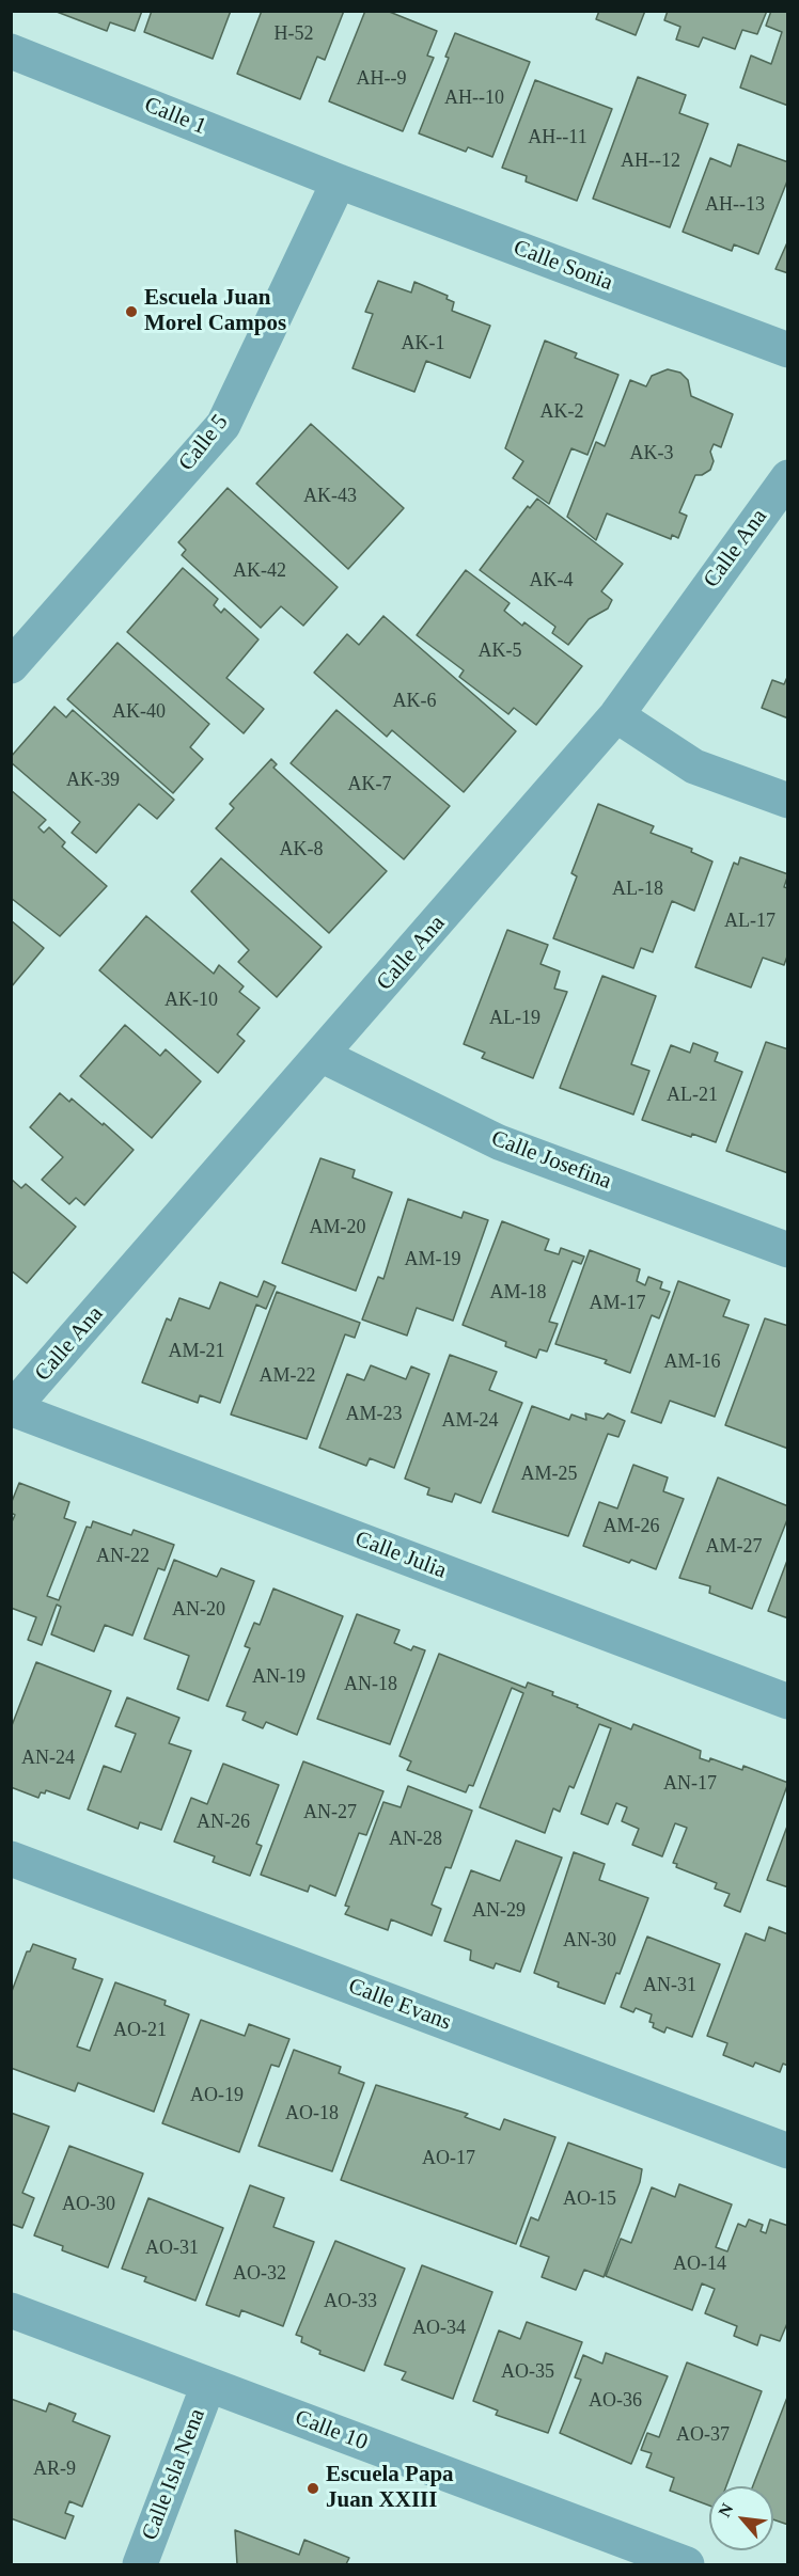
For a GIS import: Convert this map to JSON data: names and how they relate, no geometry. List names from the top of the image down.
{
  "streets": {
    "street": [
      "Calle 1",
      "Calle Sonia",
      "Calle 5",
      "Calle Ana",
      "Calle Josefina",
      "Calle Julia",
      "Calle Evans",
      "Calle 10",
      "Calle Isla Nena"
    ]
  },
  "crossings": [
    ["Calle 1", "Calle Sonia"],
    ["Calle 1", "Calle 5"],
    ["Calle Sonia", "Calle 5"],
    ["Calle Ana", "Calle Josefina"],
    ["Calle Ana", "Calle Julia"],
    ["Calle 10", "Calle Isla Nena"]
  ],
  "places": ["Escuela Juan Morel Campos", "Escuela Papa Juan XXIII"],
  "house_numbers": [
    "H-52",
    "AH--9",
    "AH--10",
    "AH--11",
    "AH--12",
    "AH--13",
    "AK-1",
    "AK-2",
    "AK-3",
    "AK-43",
    "AK-42",
    "AK-4",
    "AK-5",
    "AK-6",
    "AK-40",
    "AK-39",
    "AK-7",
    "AK-8",
    "AL-18",
    "AL-17",
    "AK-10",
    "AL-19",
    "AL-21",
    "AM-20",
    "AM-19",
    "AM-18",
    "AM-17",
    "AM-21",
    "AM-16",
    "AM-22",
    "AM-23",
    "AM-24",
    "AM-25",
    "AM-26",
    "AM-27",
    "AN-22",
    "AN-20",
    "AN-19",
    "AN-18",
    "AN-24",
    "AN-17",
    "AN-27",
    "AN-26",
    "AN-28",
    "AN-29",
    "AN-30",
    "AN-31",
    "AO-21",
    "AO-19",
    "AO-18",
    "AO-17",
    "AO-15",
    "AO-30",
    "AO-31",
    "AO-14",
    "AO-32",
    "AO-33",
    "AO-34",
    "AO-35",
    "AO-36",
    "AO-37",
    "AR-9"
  ],
  "north": "top left"
}
